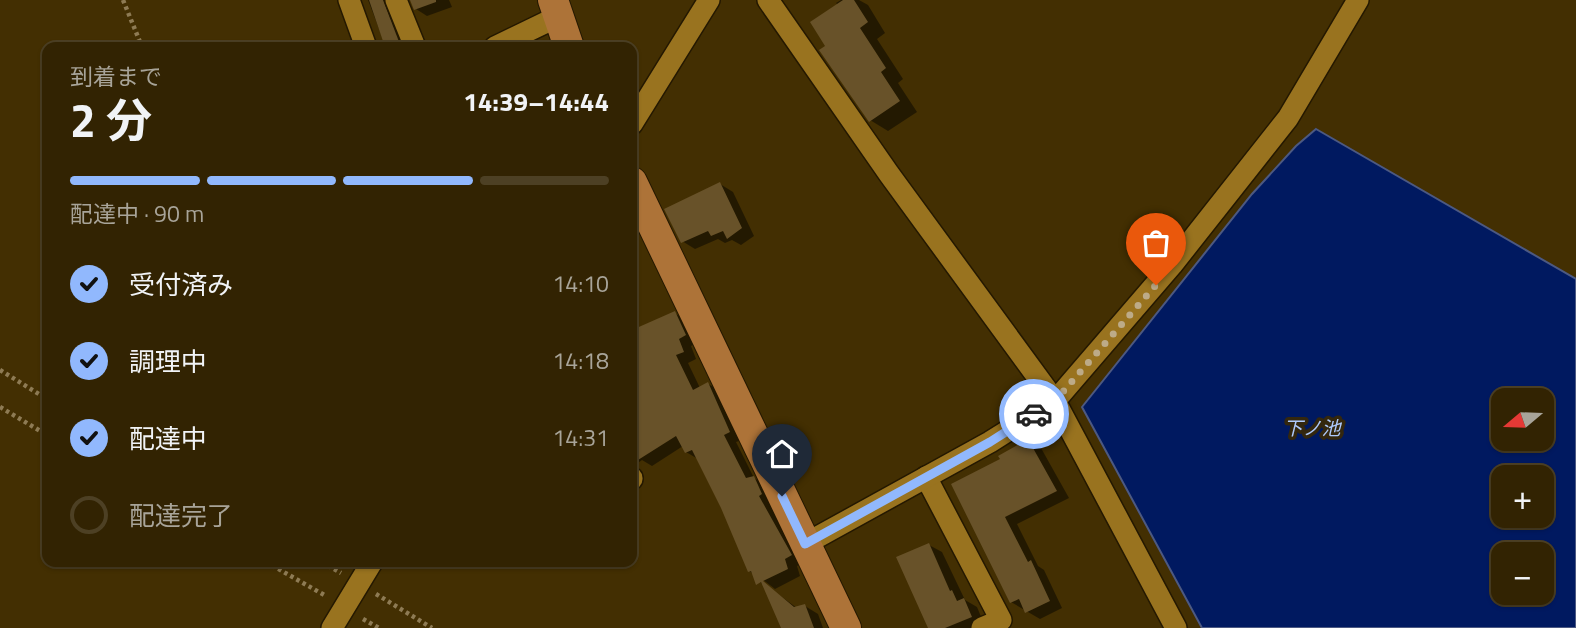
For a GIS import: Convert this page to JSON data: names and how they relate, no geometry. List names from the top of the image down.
{
  "water": ["下ノ池"],
  "north": "left",
  "page": {
    "heading": ["2 分", "到着まで", "14:39–14:44"],
    "bar": "配達中 · 90 m",
    "list": [
      ["受付済み", "14:10"],
      ["調理中", "14:18"],
      ["配達中", "14:31"],
      "配達完了"
    ],
    "map_buttons": ["+", "−"]
  }
}
